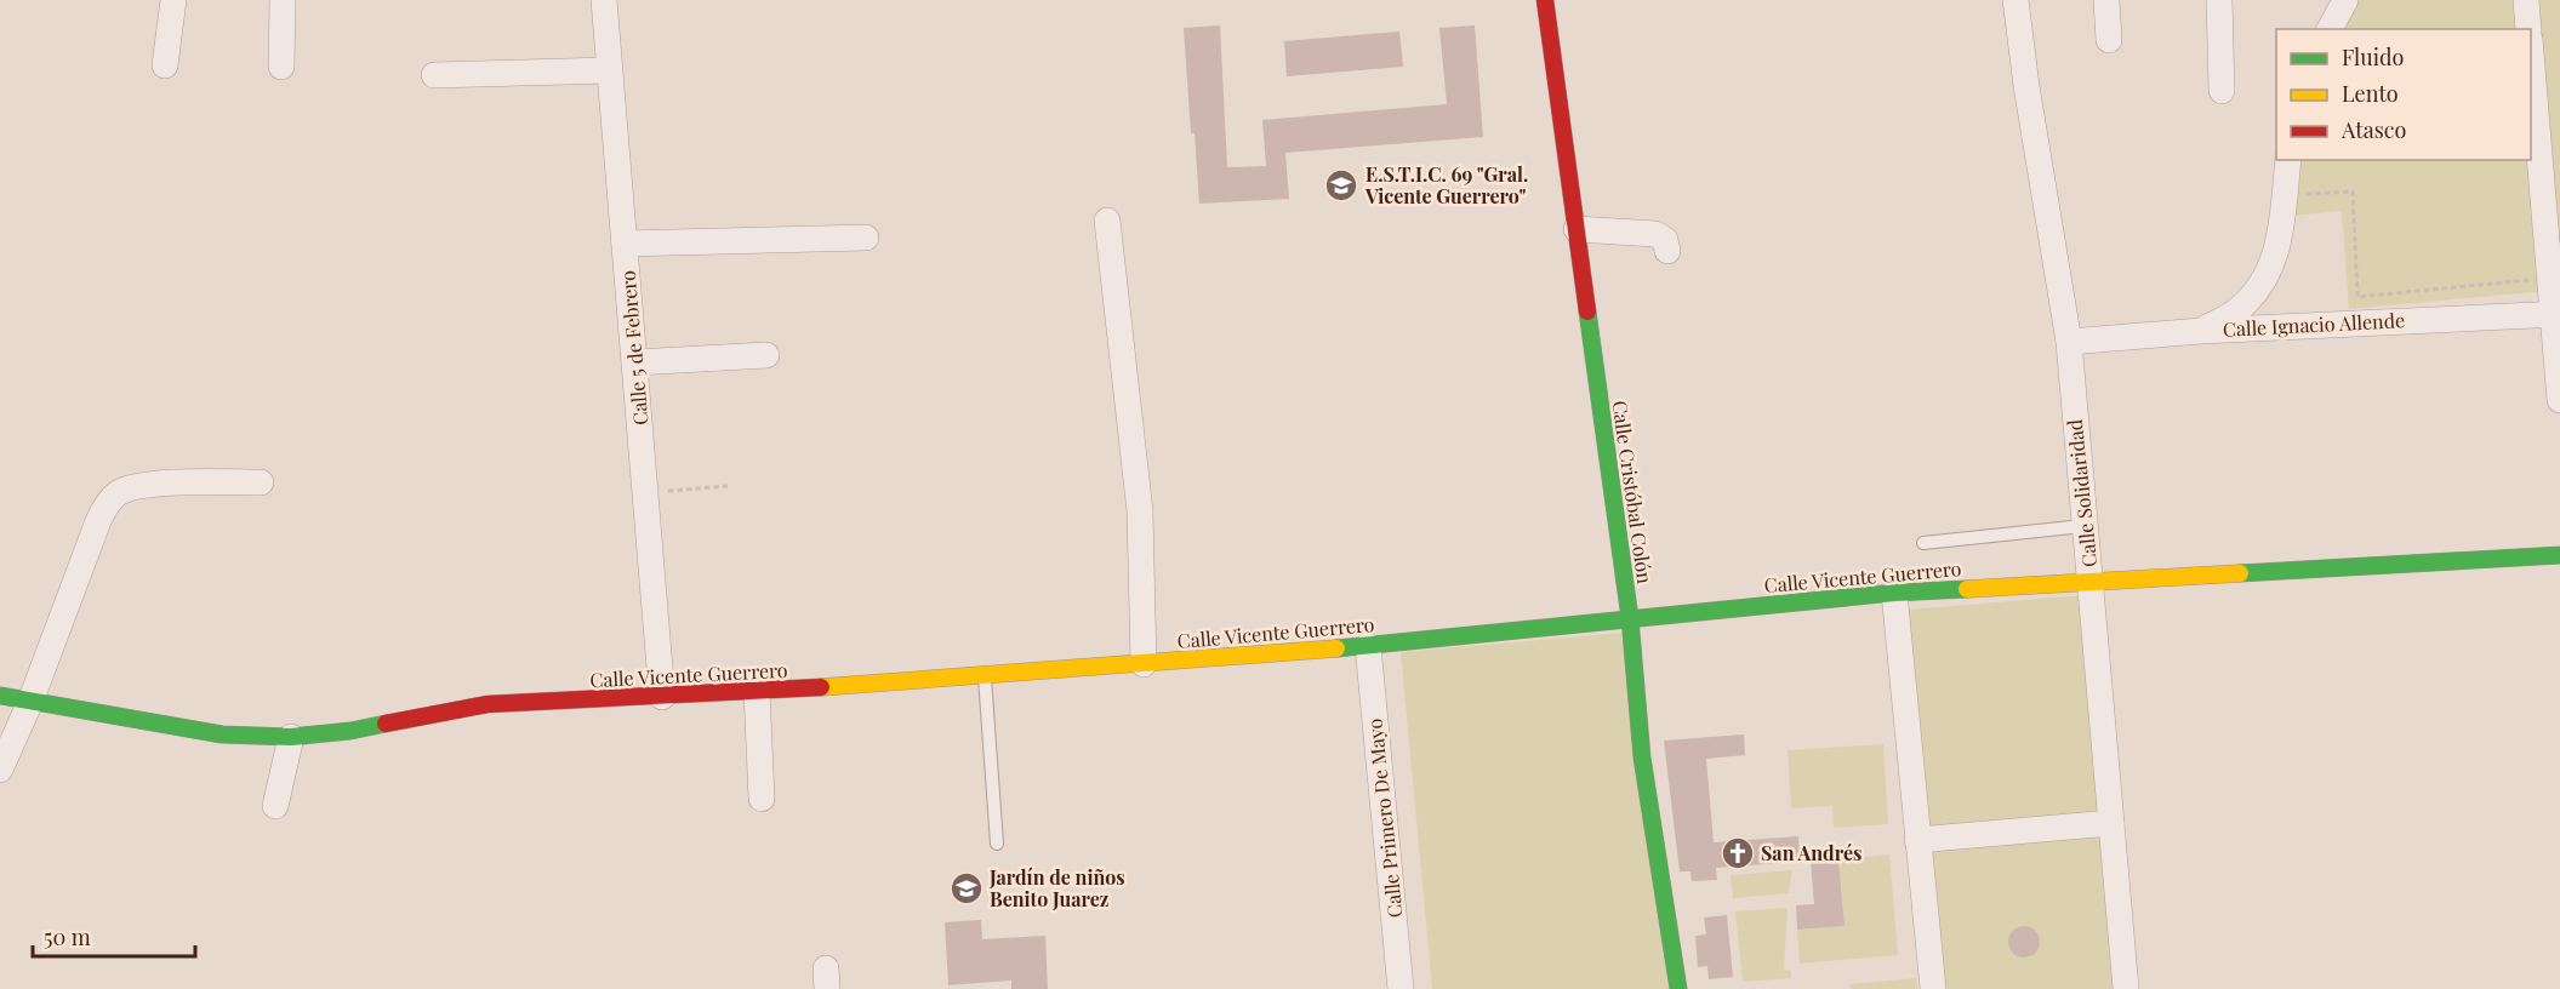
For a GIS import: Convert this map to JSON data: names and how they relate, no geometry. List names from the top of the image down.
{
  "streets": {
    "street": [
      "Calle Ignacio Allende",
      "Calle 5 de Febrero",
      "Calle Cristóbal Colón",
      "Calle Solidaridad",
      "Calle Vicente Guerrero",
      "Calle Primero De Mayo"
    ]
  },
  "crossings": [
    ["Calle Ignacio Allende", "Calle Solidaridad"],
    ["Calle 5 de Febrero", "Calle Vicente Guerrero"],
    ["Calle Cristóbal Colón", "Calle Vicente Guerrero"],
    ["Calle Solidaridad", "Calle Vicente Guerrero"],
    ["Calle Vicente Guerrero", "Calle Primero De Mayo"]
  ],
  "places": {
    "school or university": ["E.S.T.I.C. 69 \"Gral. Vicente Guerrero\"", "Jardín de niños Benito Juarez"],
    "church": ["San Andrés"]
  },
  "legend": ["Fluido", "Lento", "Atasco"],
  "scale_bar": "50 m"
}
